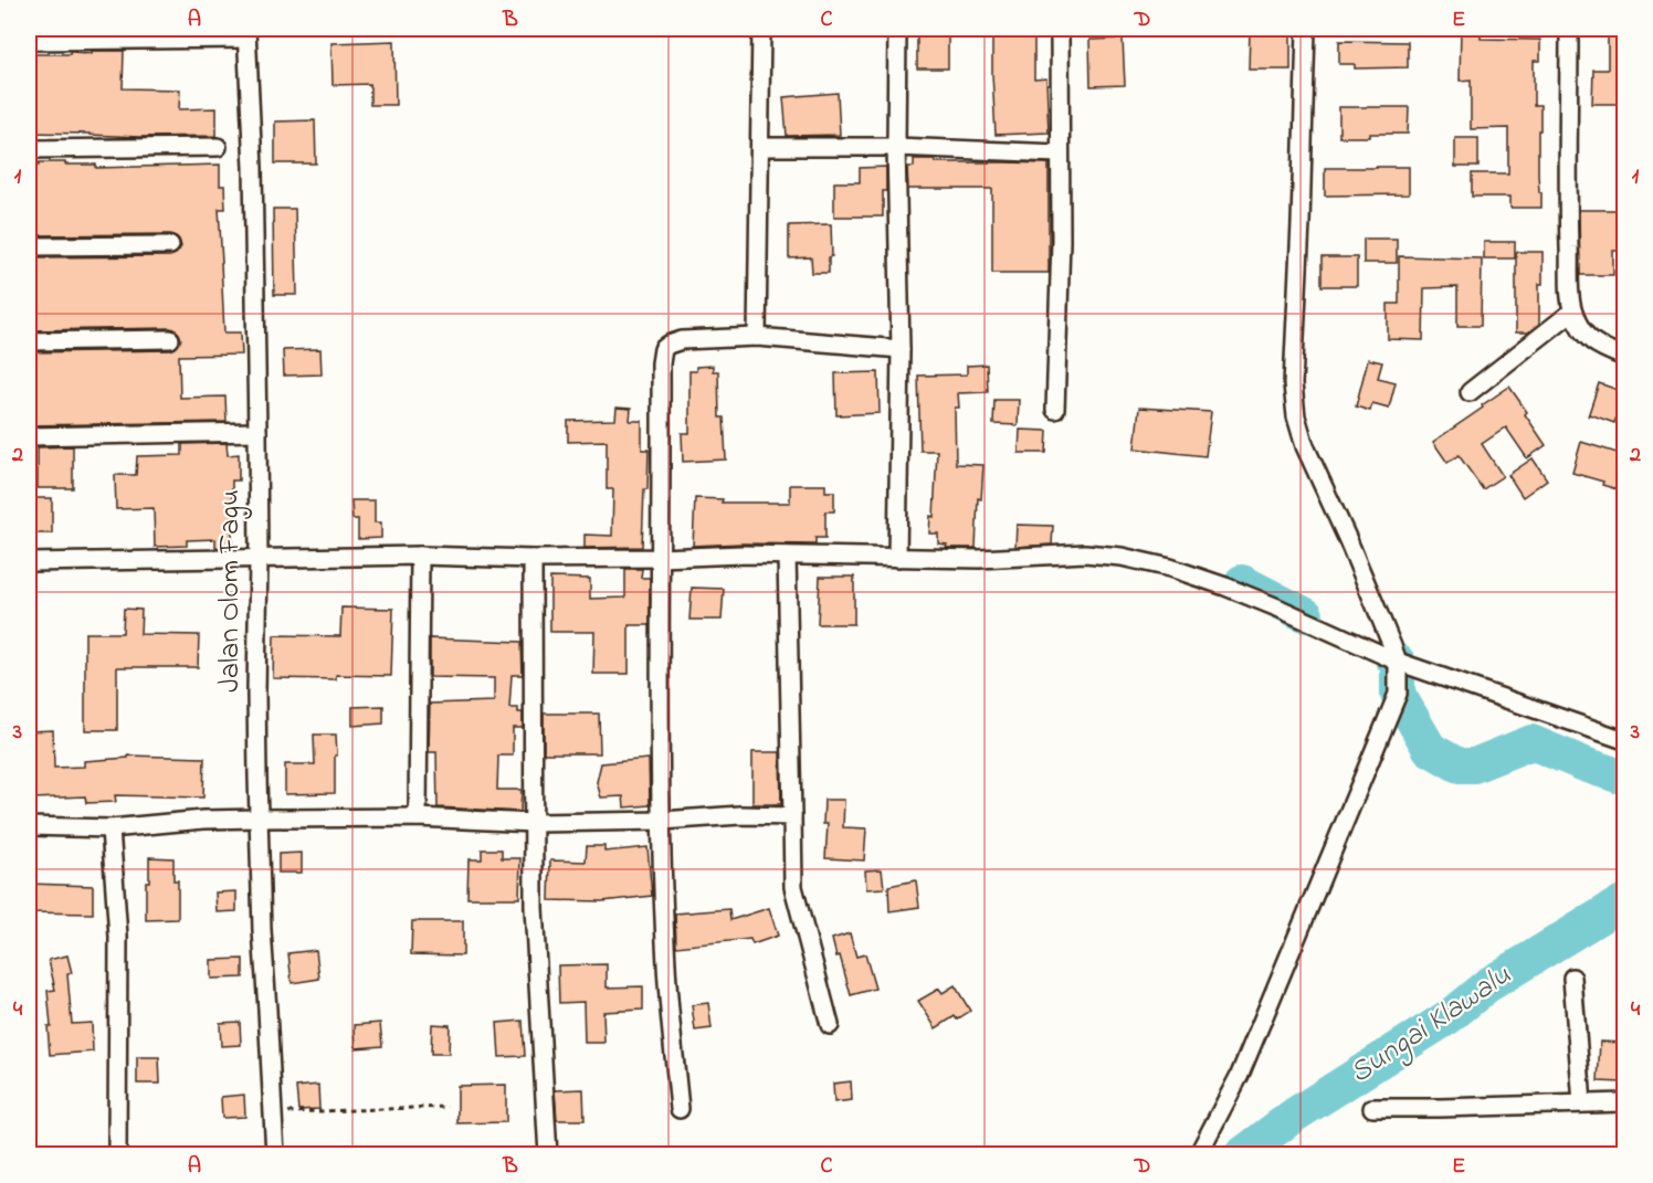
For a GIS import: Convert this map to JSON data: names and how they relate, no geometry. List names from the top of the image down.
{
  "streets": {
    "street": ["Jalan Olom Fagu"]
  },
  "water": ["Sungai Klawalu"],
  "grid": {
    "columns": [
      "A",
      "B",
      "C",
      "D",
      "E"
    ],
    "rows": [
      "1",
      "2",
      "3",
      "4"
    ]
  }
}
